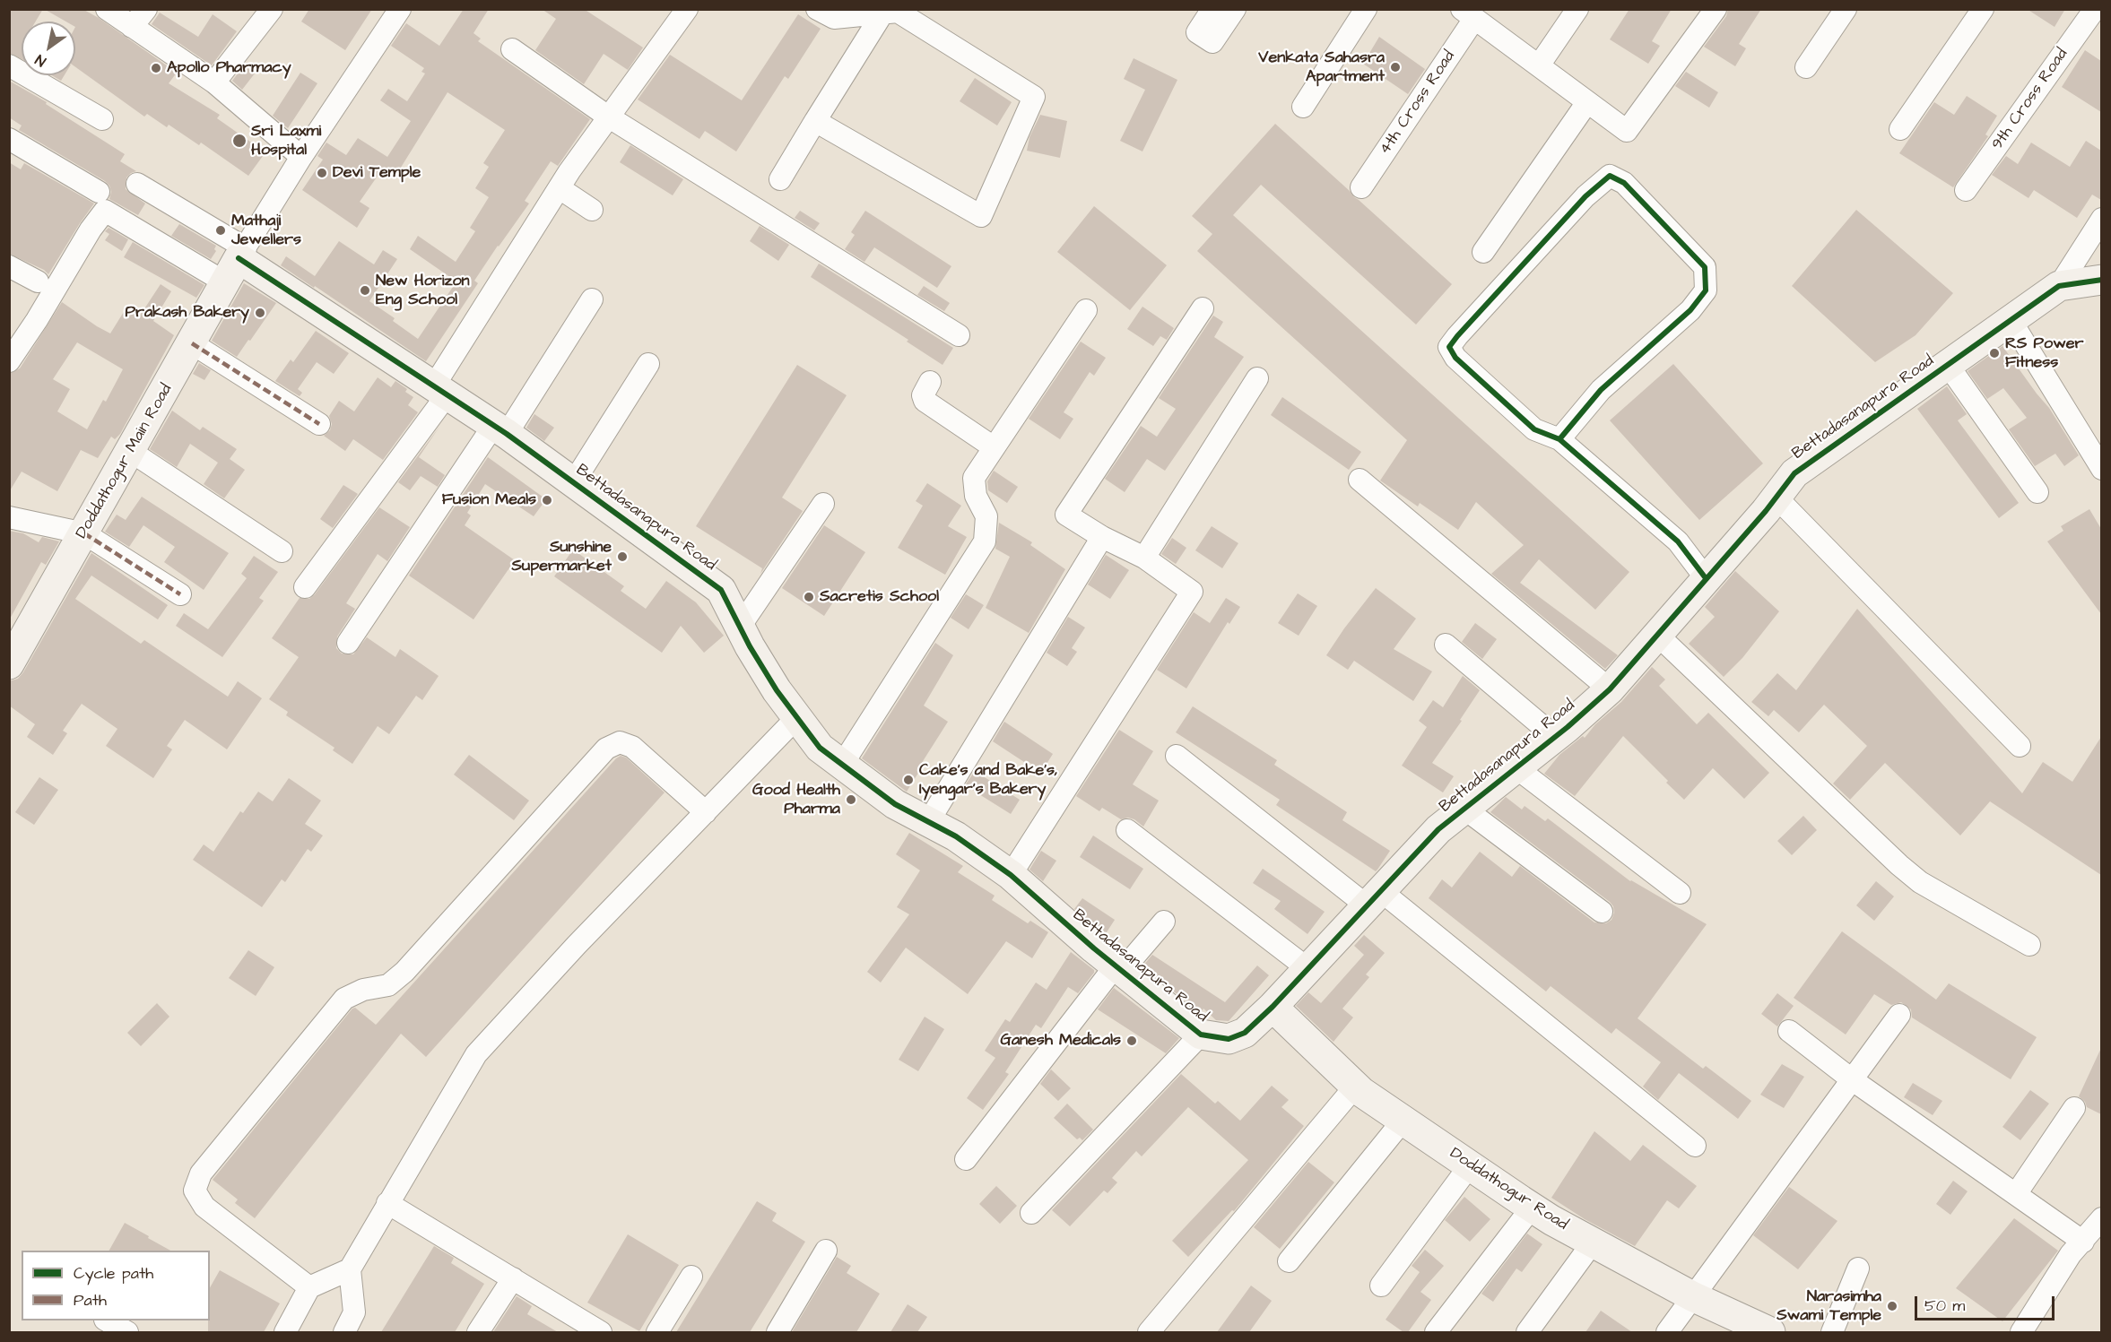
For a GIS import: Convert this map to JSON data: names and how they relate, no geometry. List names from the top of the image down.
{
  "streets": {
    "street": [
      "9th Cross Road",
      "4th Cross Road",
      "Bettadasanapura Road",
      "Doddathogur Main Road",
      "Doddathogur Road"
    ]
  },
  "crossings": [
    ["Bettadasanapura Road", "Doddathogur Main Road"],
    ["Bettadasanapura Road", "Doddathogur Road"]
  ],
  "places": [
    "Venkata Sahasra Apartment",
    "Apollo Pharmacy",
    "Sri Laxmi Hospital",
    "Devi Temple",
    "Mathaji Jewellers",
    "New Horizon Eng School",
    "Prakash Bakery",
    "RS Power Fitness",
    "Fusion Meals",
    "Sunshine Supermarket",
    "Sacretis School",
    "Cake's and Bake's, Iyengar's Bakery",
    "Good Health Pharma",
    "Ganesh Medicals",
    "Narasimha Swami Temple"
  ],
  "legend": ["Cycle path", "Path"],
  "scale_bar": "50 m",
  "north": "bottom left"
}
